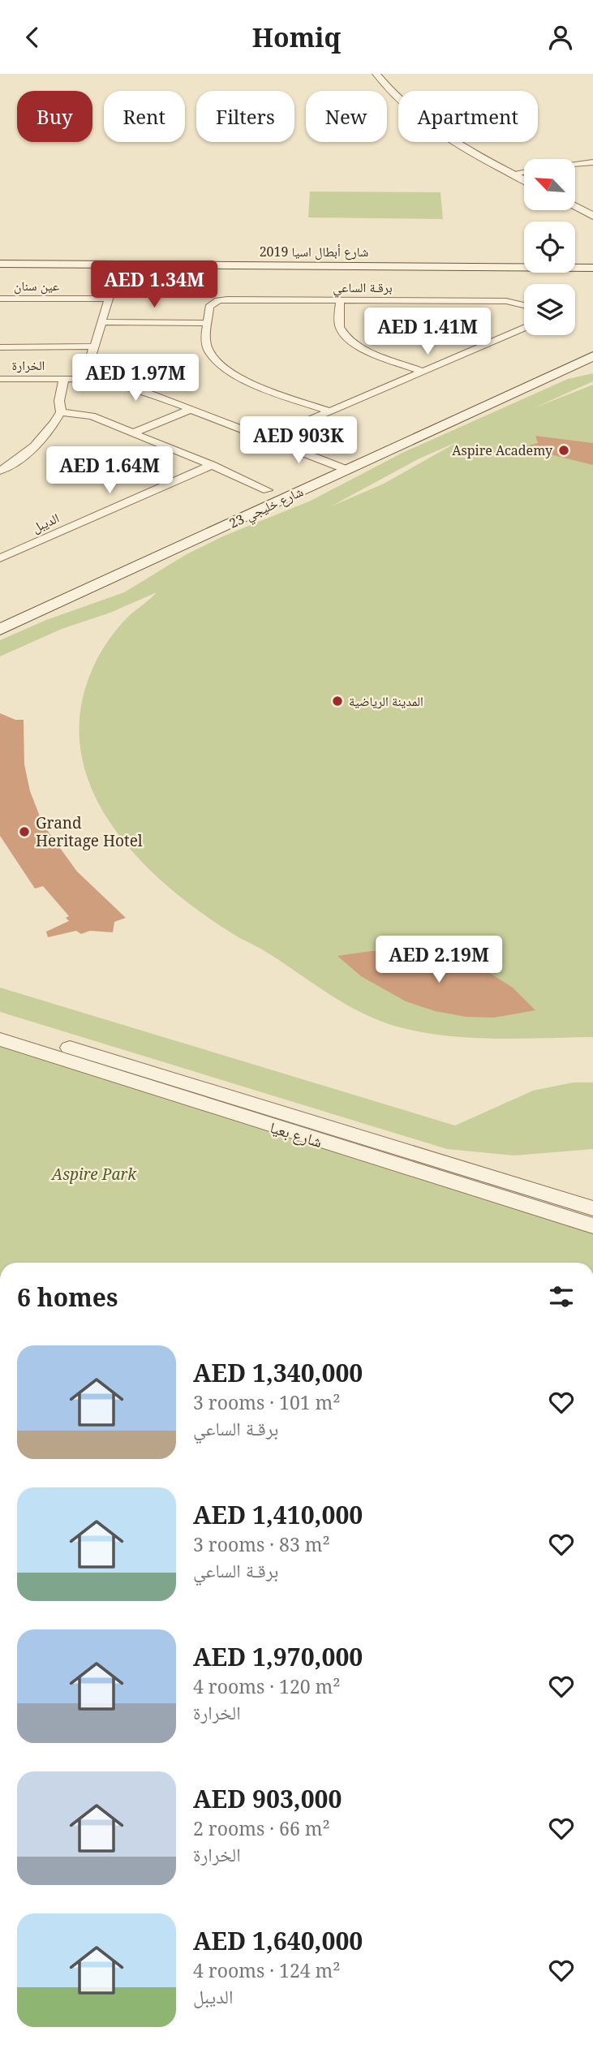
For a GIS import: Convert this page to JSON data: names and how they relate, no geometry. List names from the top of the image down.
{
  "streets": {
    "main road": ["شارع أبطال اسيا 2019", "شارع خليجي 23"],
    "street": [
      "عين سنان",
      "برقـة الساعي",
      "الخرارة",
      "الديبل",
      "شارع بعيا"
    ]
  },
  "crossings": [
    ["الخرارة", "شارع خليجي 23"]
  ],
  "parks": ["Aspire Park"],
  "places": ["Aspire Academy", "المدينة الرياضية", "Grand Heritage Hotel"],
  "north": "top left",
  "page": {
    "header": "Homiq",
    "chip": [
      "Buy",
      "Rent",
      "Filters",
      "New",
      "Apartment"
    ],
    "price": [
      "AED 1.34M",
      "AED 1.41M",
      "AED 1.97M",
      "AED 903K",
      "AED 1.64M",
      "AED 2.19M"
    ],
    "heading": "6 homes",
    "list": [
      {
        "name": "AED 1,340,000",
        "note": "3 rooms · 101 m² · برقـة الساعي"
      },
      {
        "name": "AED 1,410,000",
        "note": "3 rooms · 83 m² · برقـة الساعي"
      },
      {
        "name": "AED 1,970,000",
        "note": "4 rooms · 120 m² · الخرارة"
      },
      {
        "name": "AED 903,000",
        "note": "2 rooms · 66 m² · الخرارة"
      },
      {
        "name": "AED 1,640,000",
        "note": "4 rooms · 124 m² · الديبل"
      }
    ]
  }
}
